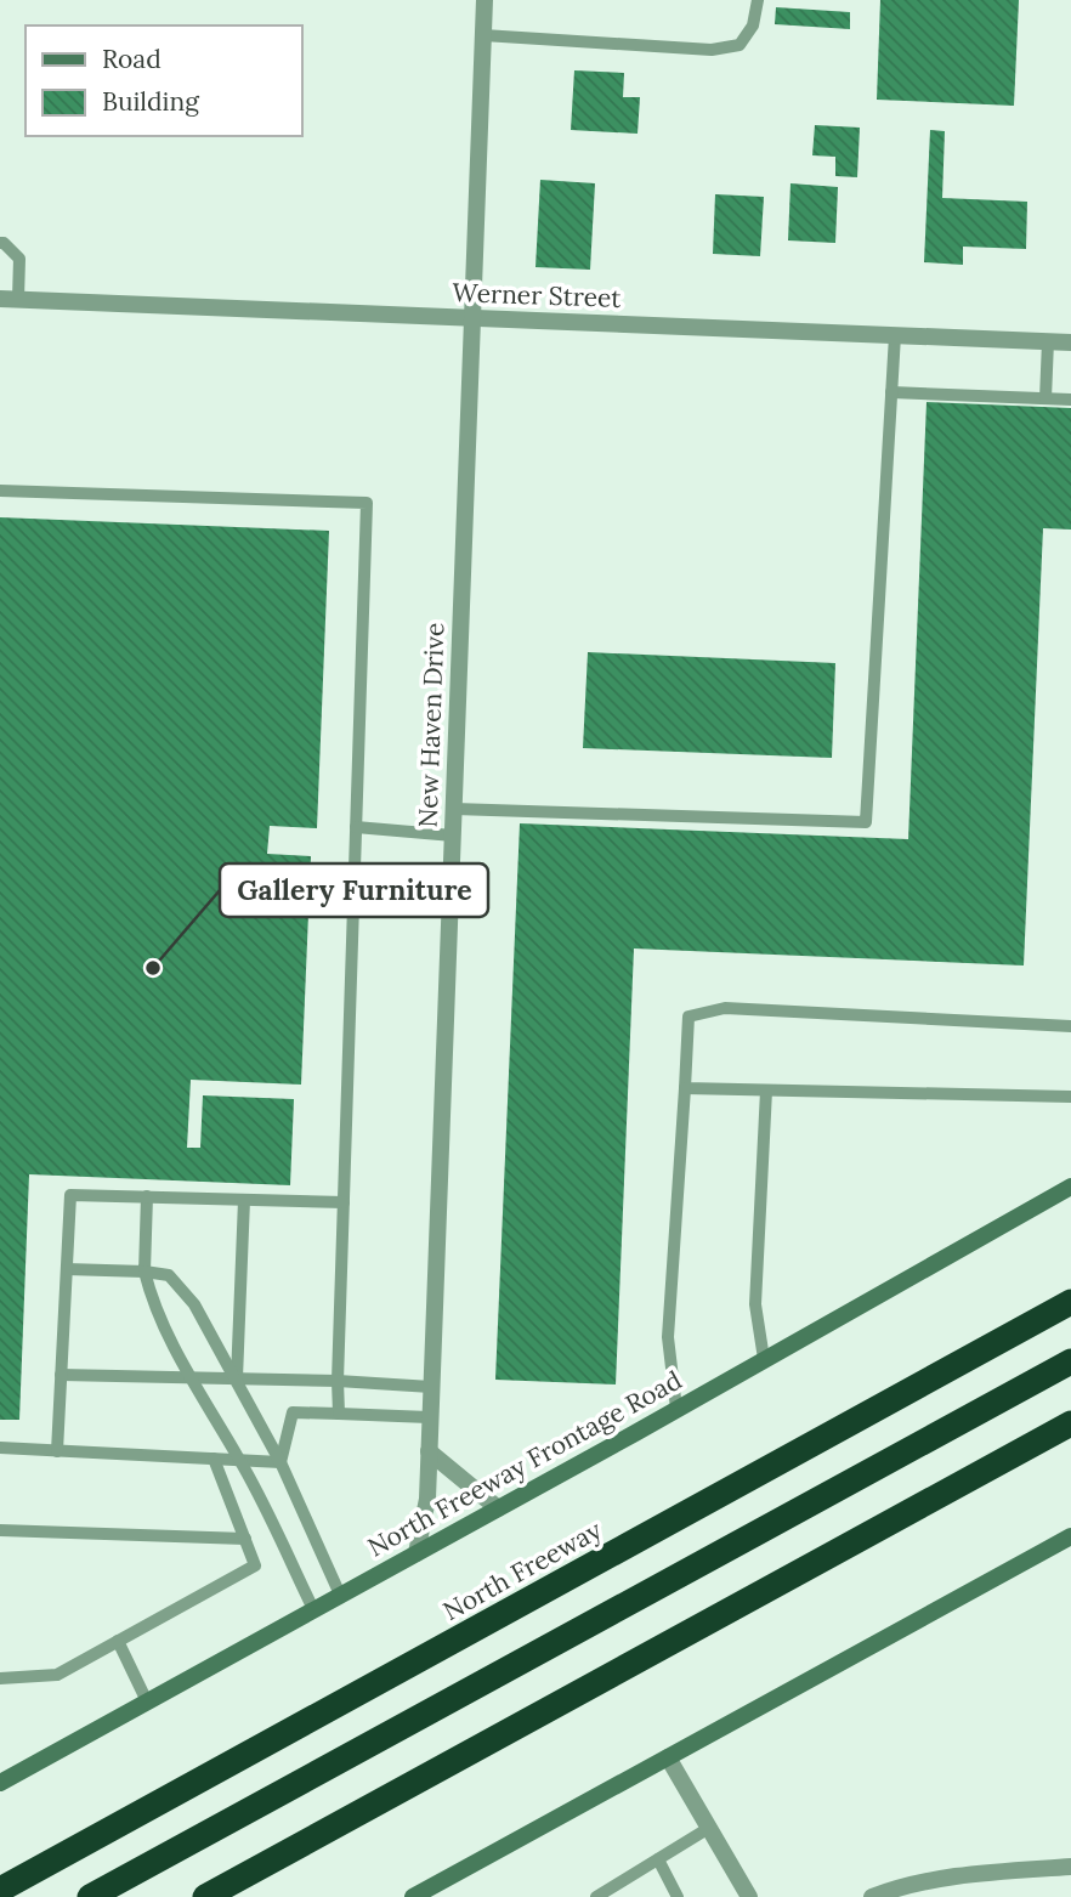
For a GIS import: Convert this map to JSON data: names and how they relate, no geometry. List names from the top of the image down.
{
  "streets": {
    "highway": ["North Freeway"],
    "main road": ["North Freeway Frontage Road"],
    "street": ["Werner Street", "New Haven Drive"]
  },
  "crossings": [
    ["Werner Street", "New Haven Drive"],
    ["New Haven Drive", "North Freeway Frontage Road"]
  ],
  "places": ["Gallery Furniture"],
  "legend": ["Road", "Building"]
}
